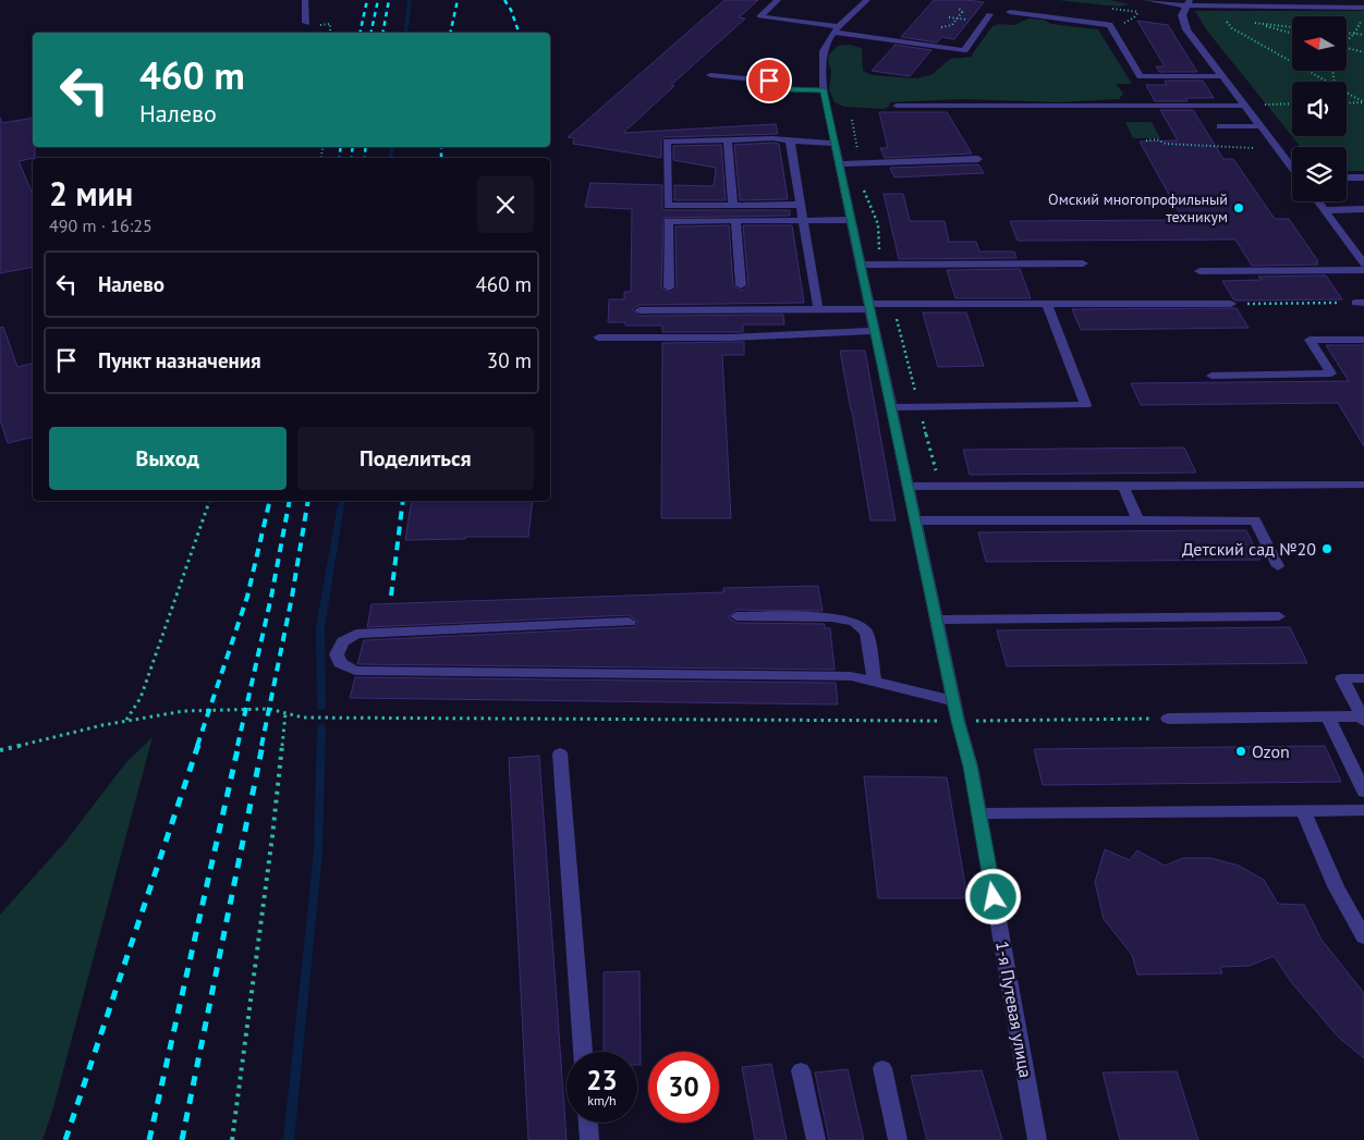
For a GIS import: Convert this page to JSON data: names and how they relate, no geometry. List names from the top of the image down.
{
  "streets": {
    "street": ["1-я Путевая улица"]
  },
  "places": ["Омский многопрофильный техникум", "Детский сад №20", "Ozon"],
  "north": "left",
  "page": {
    "turn": ["460 m", "Налево"],
    "heading": ["2 мин", "490 m · 16:25"],
    "list": [
      {
        "name": "Налево",
        "value": "460 m"
      },
      {
        "name": "Пункт назначения",
        "value": "30 m"
      }
    ],
    "buttons": ["Выход", "Поделиться"],
    "speed": "23 km/h",
    "limit": "30"
  }
}
